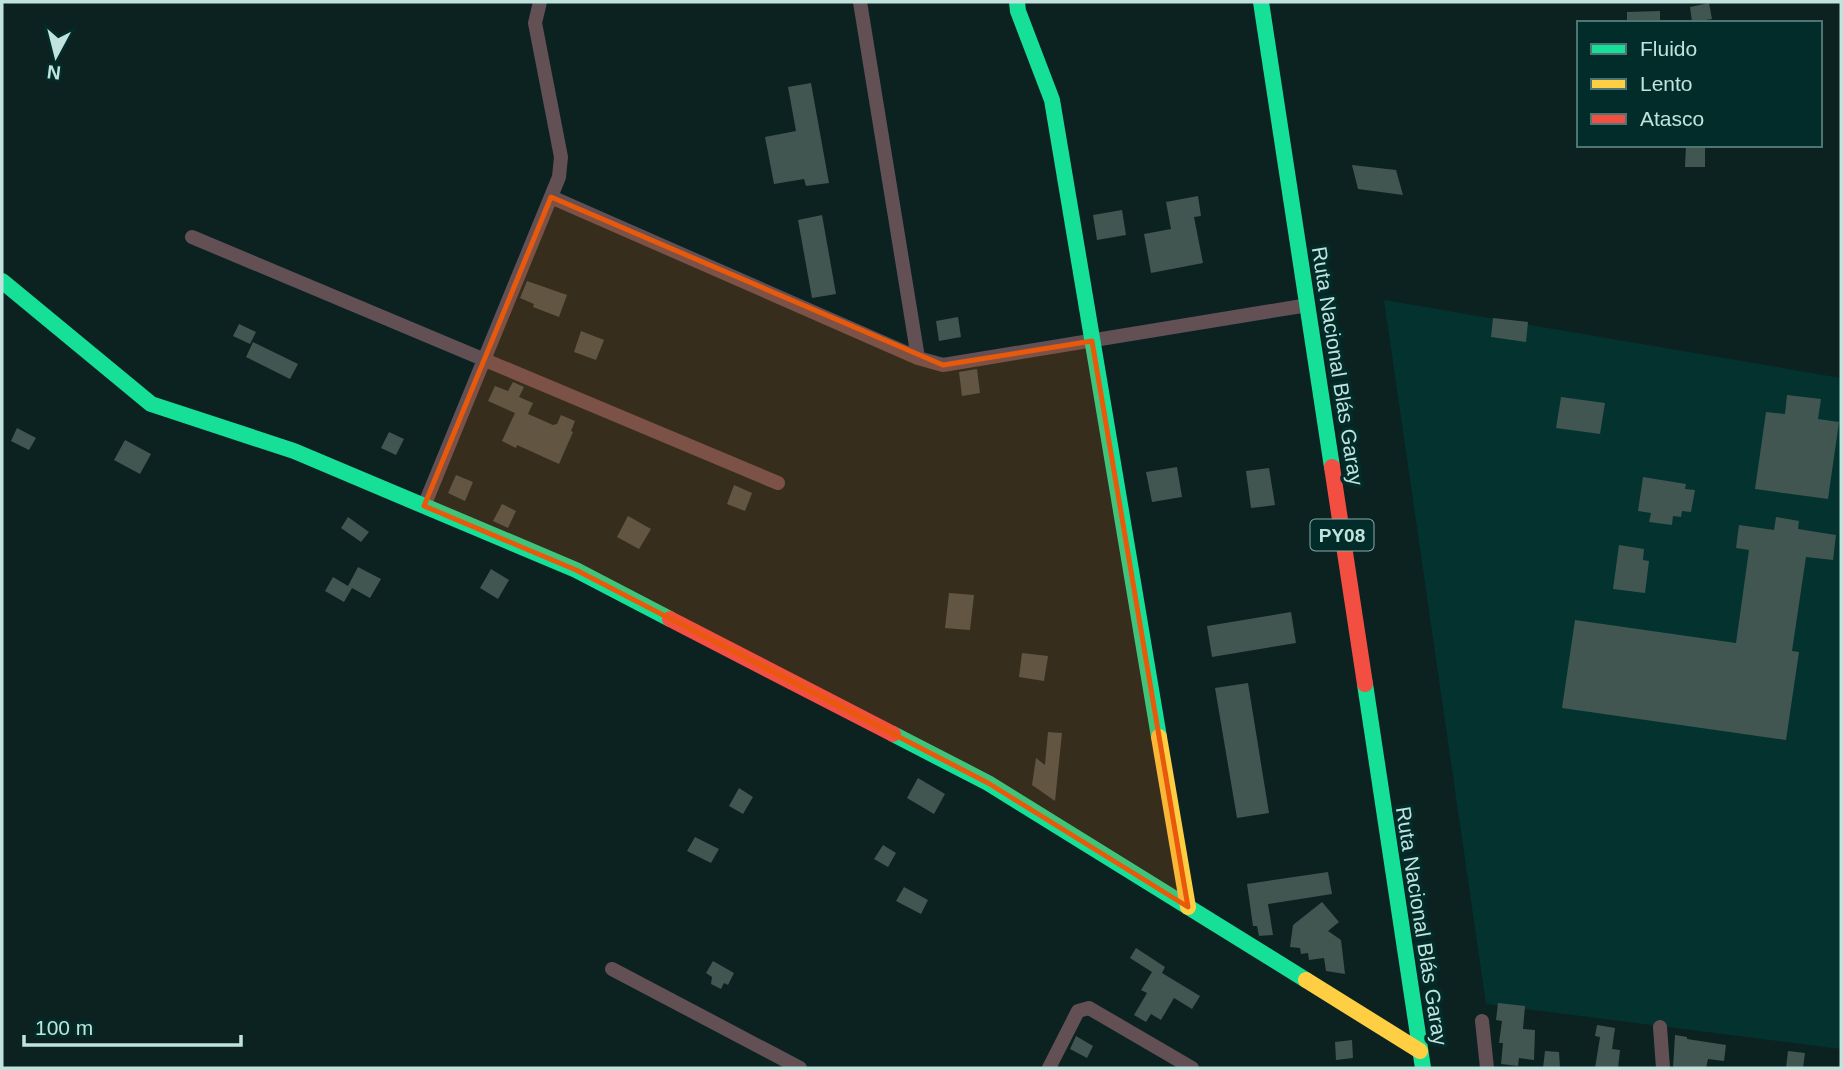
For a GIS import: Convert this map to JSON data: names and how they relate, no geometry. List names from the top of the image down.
{
  "streets": {
    "main road": ["Ruta Nacional Blás Garay", "PY08"]
  },
  "legend": ["Fluido", "Lento", "Atasco"],
  "scale_bar": "100 m",
  "north": "bottom"
}
